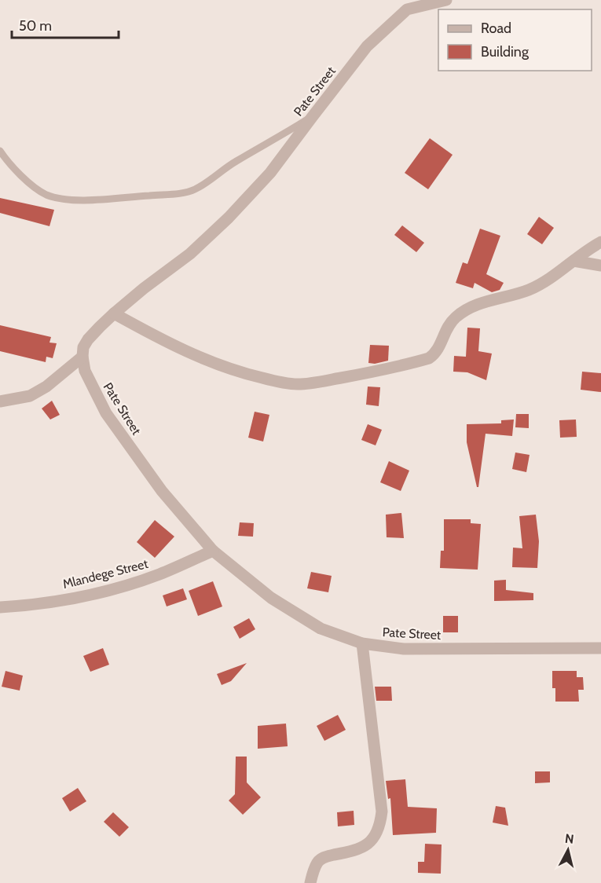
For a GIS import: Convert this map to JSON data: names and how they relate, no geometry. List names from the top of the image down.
{
  "streets": {
    "street": ["Pate Street", "Mlandege Street"]
  },
  "crossings": [
    ["Pate Street", "Mlandege Street"]
  ],
  "legend": ["Road", "Building"],
  "scale_bar": "50 m",
  "north": "top"
}
